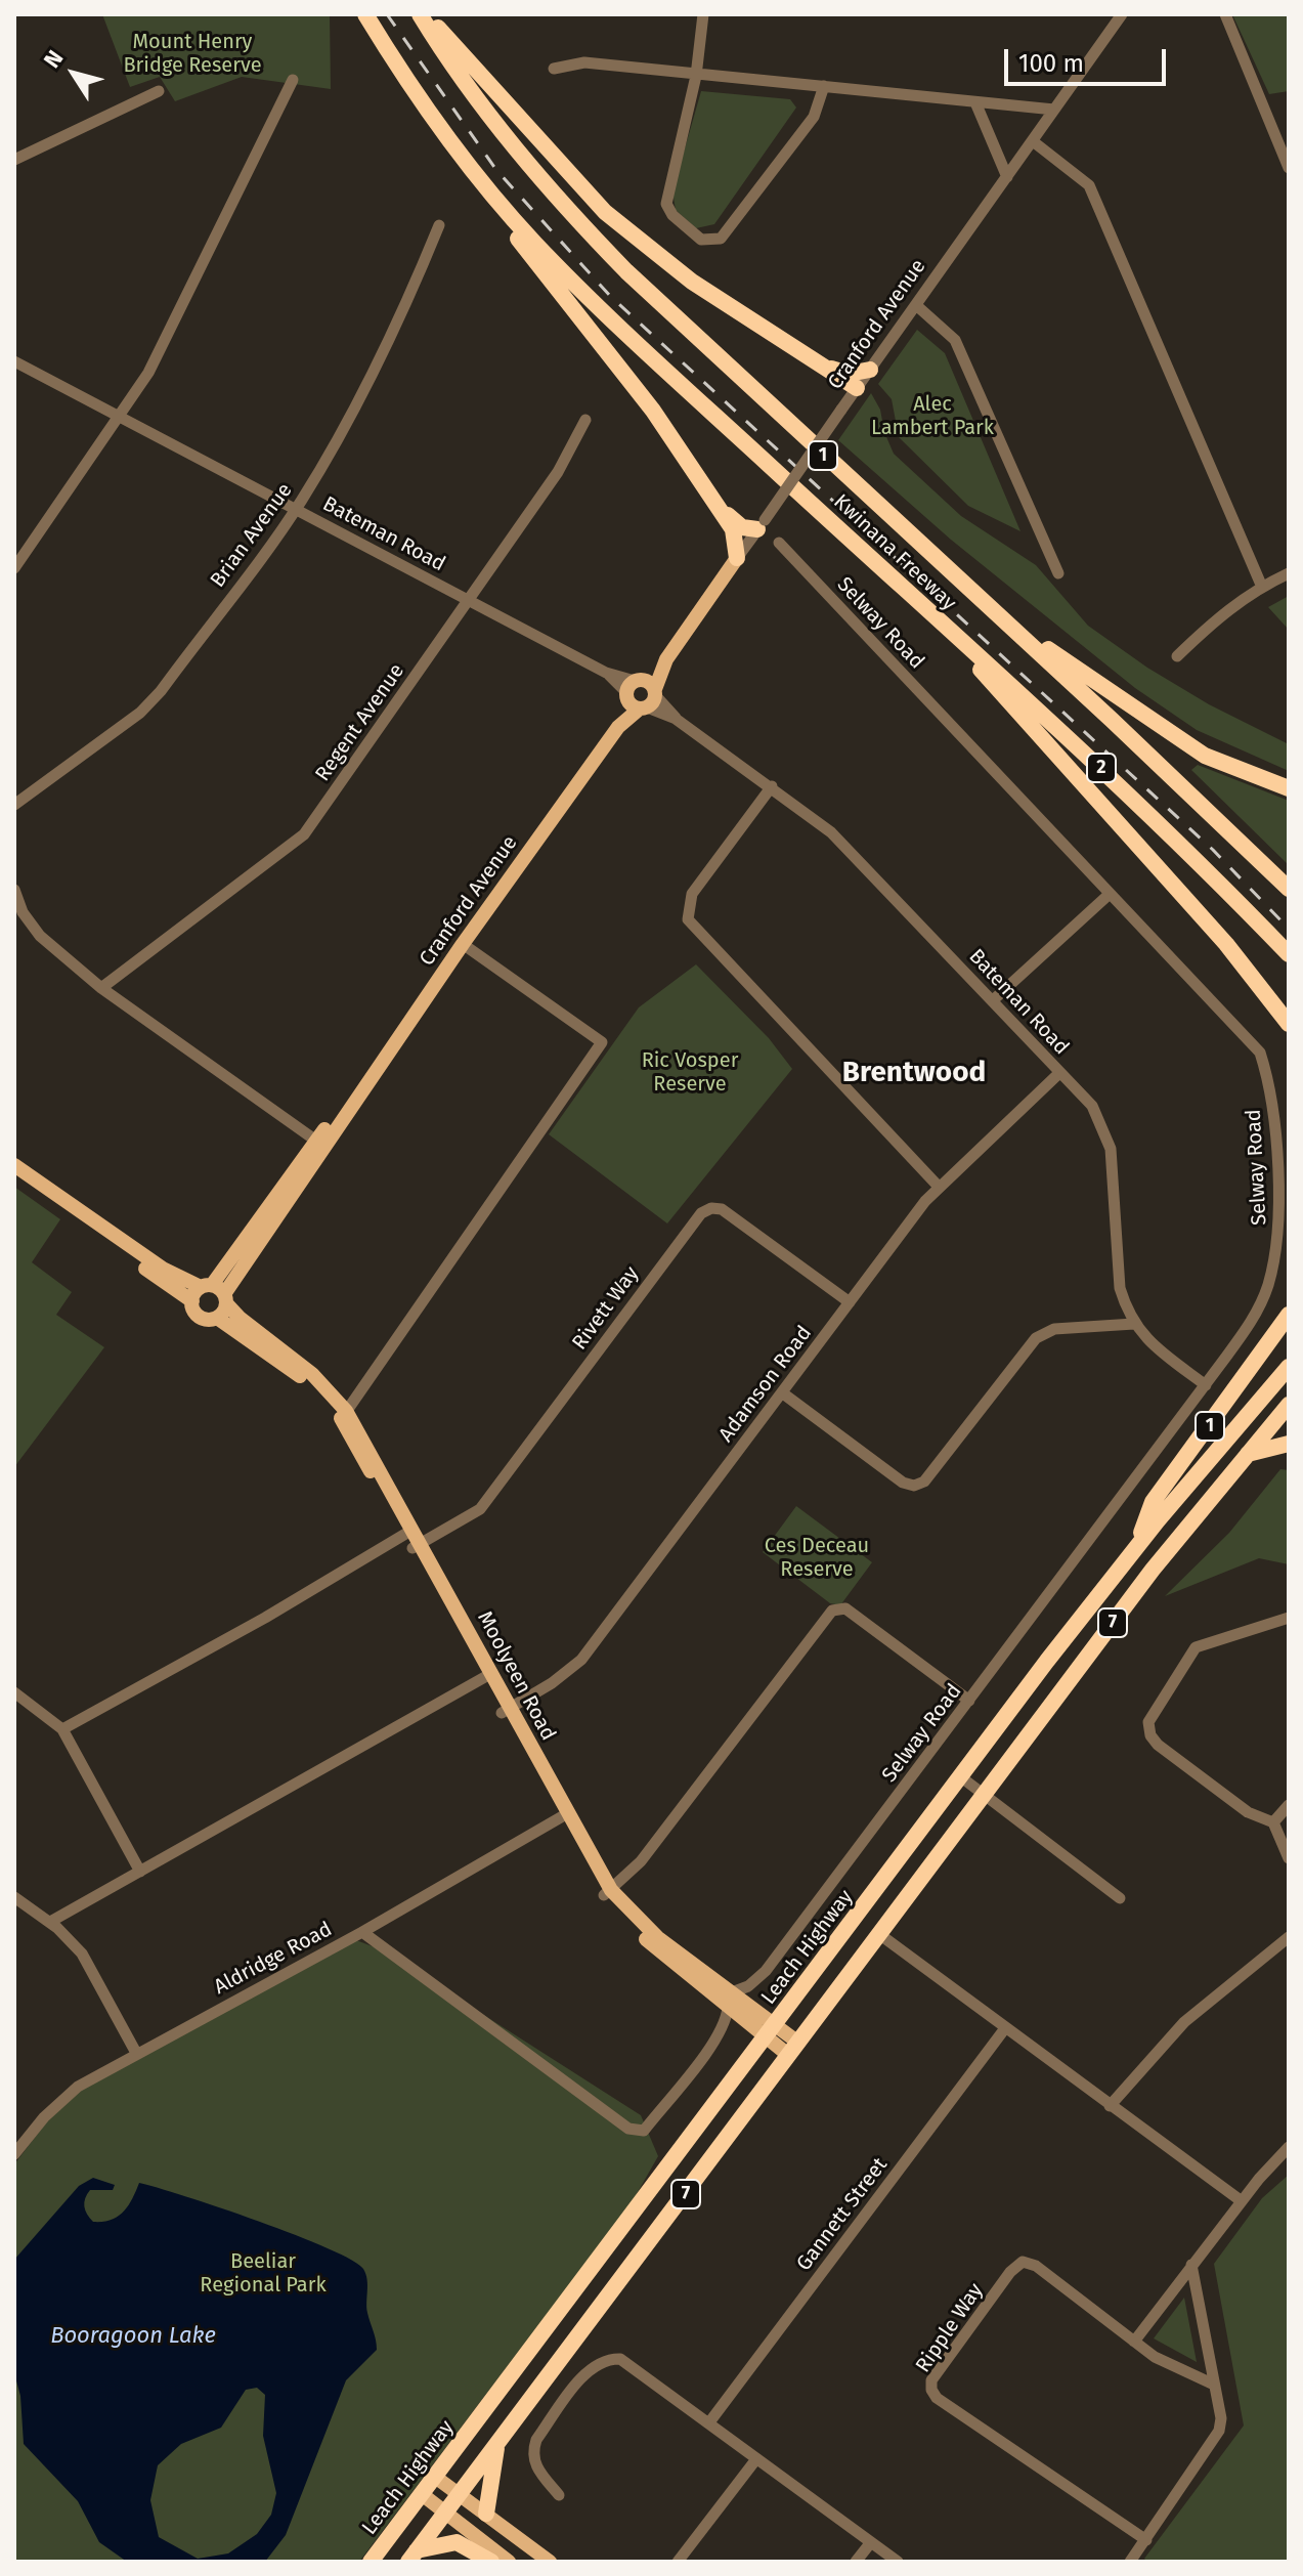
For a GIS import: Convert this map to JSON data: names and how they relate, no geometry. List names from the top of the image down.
{
  "streets": {
    "highway": [
      "1",
      "Kwinana Freeway",
      "2",
      "7",
      "Leach Highway"
    ],
    "main road": ["Cranford Avenue", "Moolyeen Road"],
    "street": [
      "Bateman Road",
      "Brian Avenue",
      "Selway Road",
      "Regent Avenue",
      "Rivett Way",
      "Adamson Road",
      "Aldridge Road",
      "Gannett Street",
      "Ripple Way"
    ]
  },
  "crossings": [
    ["Cranford Avenue", "Bateman Road"],
    ["Cranford Avenue", "Moolyeen Road"],
    ["1", "Kwinana Freeway"],
    ["1", "Leach Highway"],
    ["Bateman Road", "Brian Avenue"],
    ["Bateman Road", "Selway Road"],
    ["Bateman Road", "Regent Avenue"],
    ["Bateman Road", "Adamson Road"],
    ["Selway Road", "Moolyeen Road"],
    ["Rivett Way", "Adamson Road"],
    ["Rivett Way", "Moolyeen Road"],
    ["Adamson Road", "Moolyeen Road"],
    ["7", "Moolyeen Road"],
    ["Moolyeen Road", "Leach Highway"],
    ["Moolyeen Road", "Aldridge Road"]
  ],
  "districts": ["Brentwood"],
  "water": ["Booragoon Lake"],
  "parks": [
    "Mount Henry Bridge Reserve",
    "Alec Lambert Park",
    "Ric Vosper Reserve",
    "Ces Deceau Reserve",
    "Beeliar Regional Park"
  ],
  "scale_bar": "100 m",
  "north": "top left"
}
